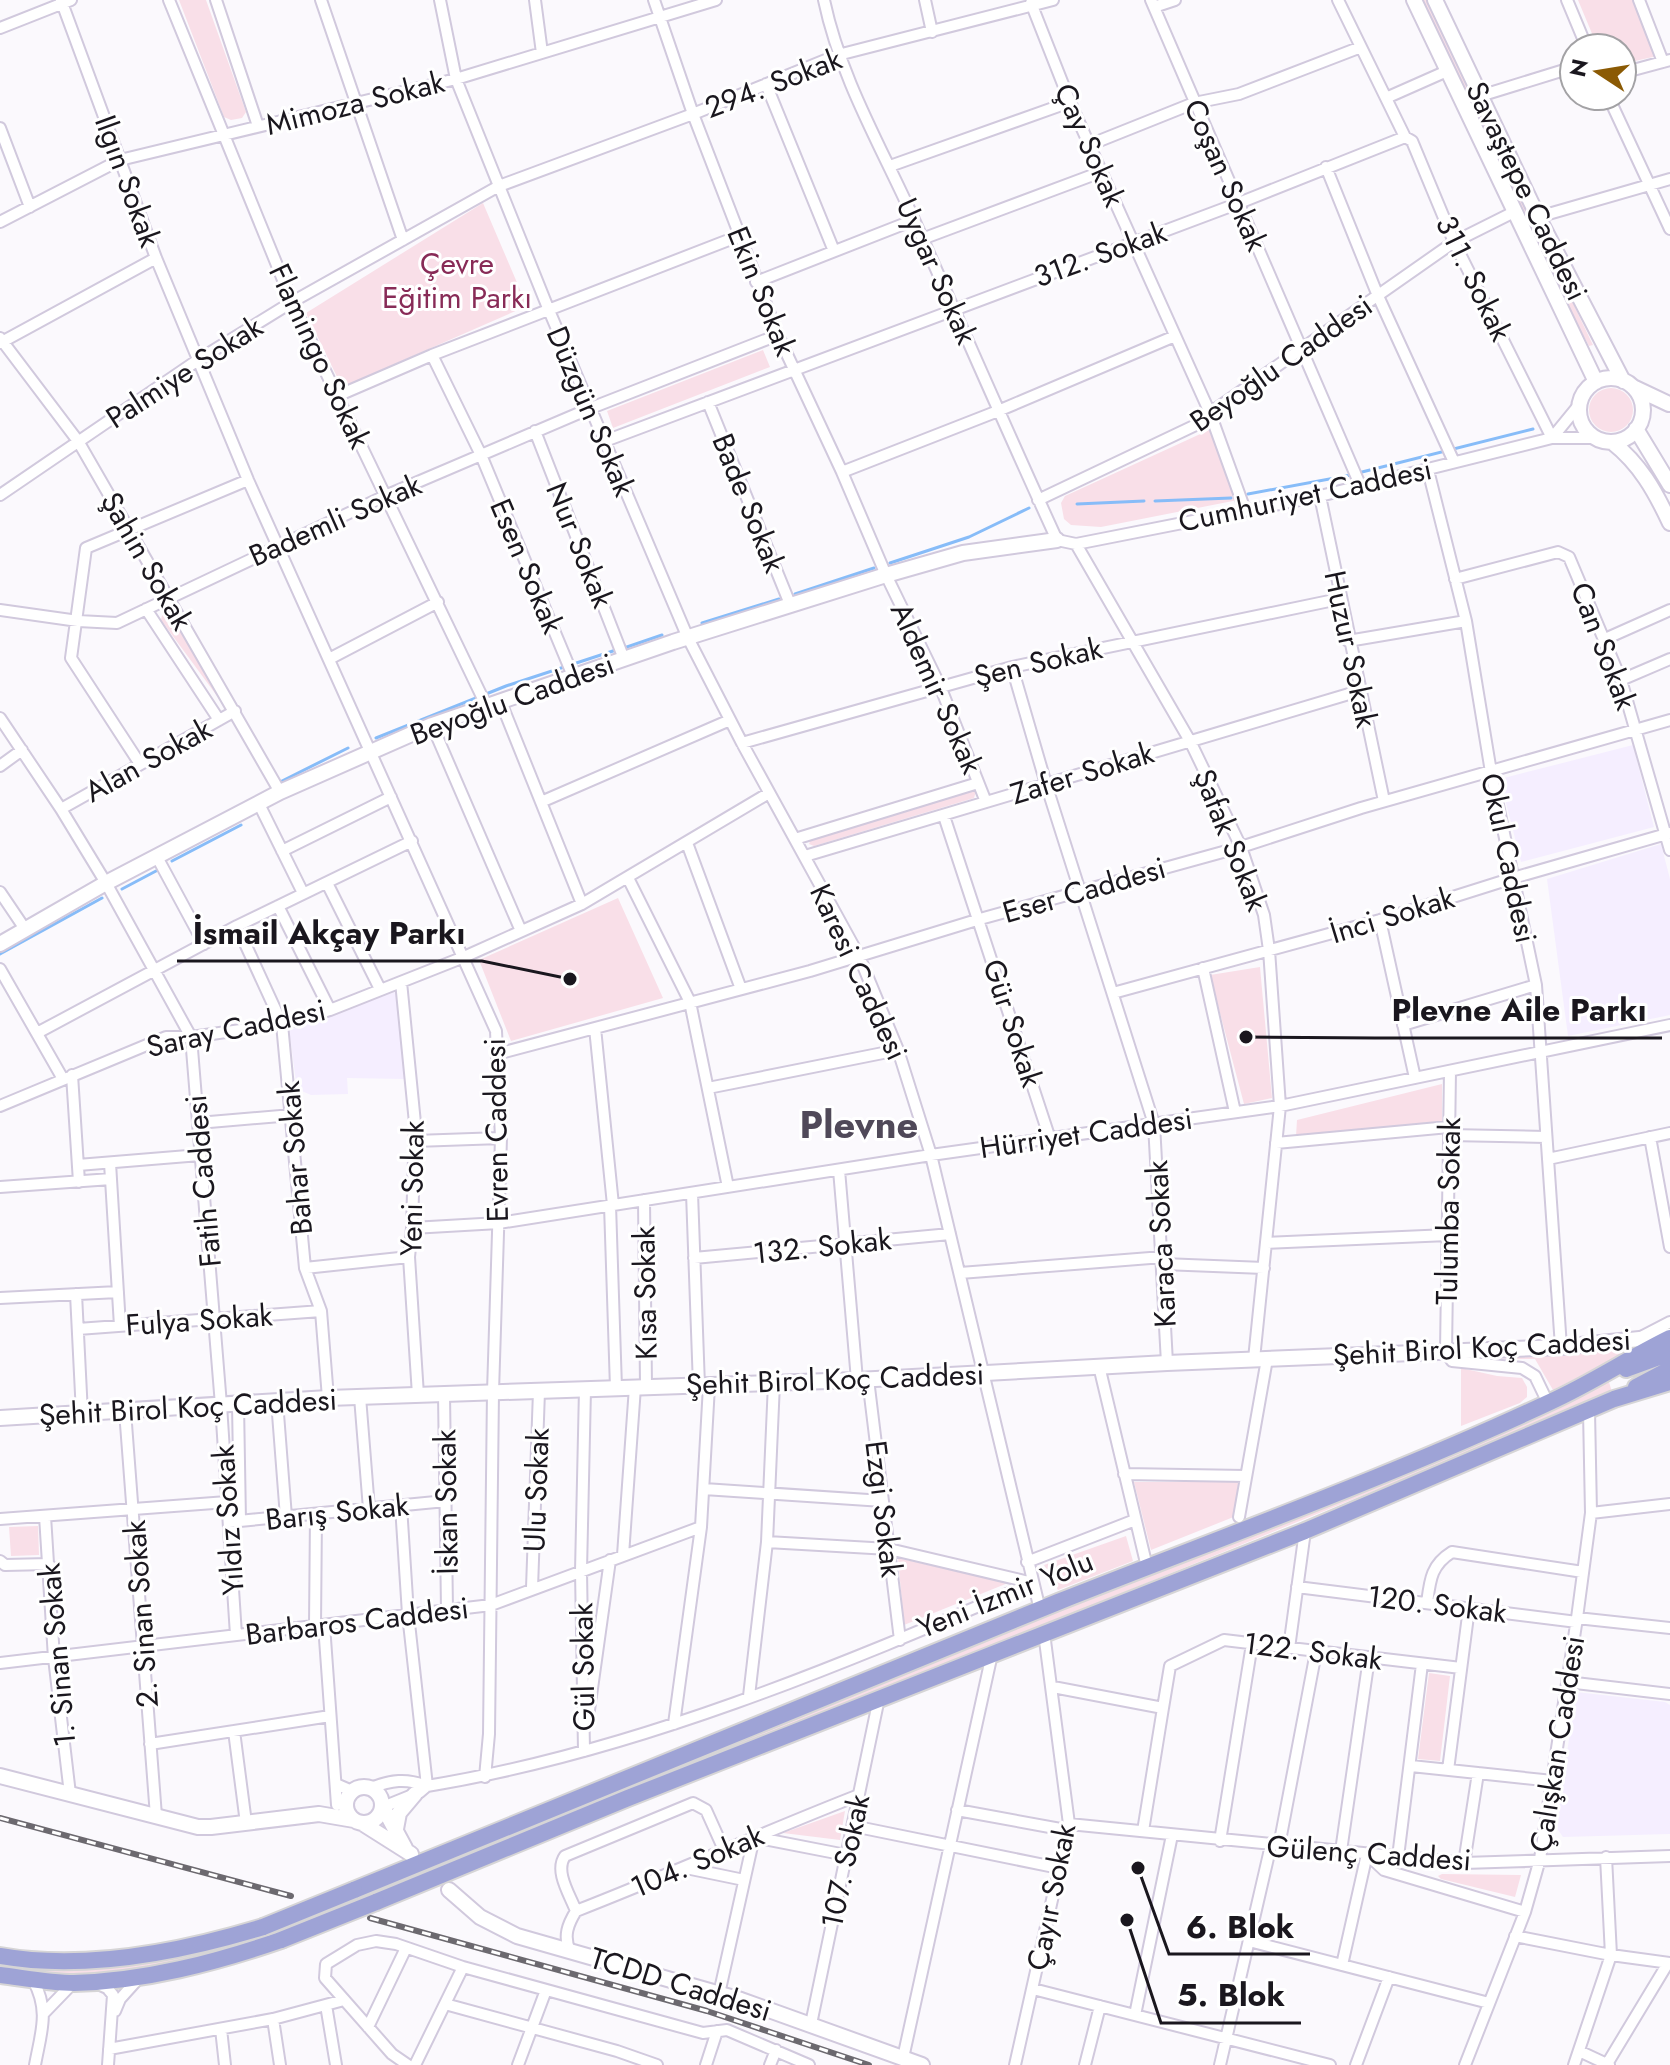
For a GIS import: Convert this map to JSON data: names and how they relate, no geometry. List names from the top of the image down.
{
  "streets": {
    "highway": ["Yeni İzmir Yolu"],
    "main road": [
      "Savaştepe Caddesi",
      "Beyoğlu Caddesi",
      "Şehit Birol Koç Caddesi",
      "TCDD Caddesi"
    ],
    "street": [
      "294. Sokak",
      "Mimoza Sokak",
      "Çay Sokak",
      "Coşan Sokak",
      "Ilgın Sokak",
      "312. Sokak",
      "Uygar Sokak",
      "311. Sokak",
      "Ekin Sokak",
      "Flamingo Sokak",
      "Palmiye Sokak",
      "Düzgün Sokak",
      "Cumhuriyet Caddesi",
      "Bade Sokak",
      "Bademli Sokak",
      "Nur Sokak",
      "Şahin Sokak",
      "Esen Sokak",
      "Can Sokak",
      "Huzur Sokak",
      "Şen Sokak",
      "Aldemir Sokak",
      "Alan Sokak",
      "Zafer Sokak",
      "Şafak Sokak",
      "Okul Caddesi",
      "Eser Caddesi",
      "İnci Sokak",
      "Karesi Caddesi",
      "Gür Sokak",
      "Saray Caddesi",
      "Evren Caddesi",
      "Hürriyet Caddesi",
      "Bahar Sokak",
      "Fatih Caddesi",
      "Yeni Sokak",
      "Tulumba Sokak",
      "Karaca Sokak",
      "132. Sokak",
      "Kısa Sokak",
      "Fulya Sokak",
      "Ulu Sokak",
      "İskan Sokak",
      "Ezgi Sokak",
      "Barış Sokak",
      "Yıldız Sokak",
      "120. Sokak",
      "2. Sinan Sokak",
      "Barbaros Caddesi",
      "122. Sokak",
      "1. Sinan Sokak",
      "Gül Sokak",
      "Çalışkan Caddesi",
      "Gülenç Caddesi",
      "104. Sokak",
      "107. Sokak",
      "Çayır Sokak"
    ]
  },
  "crossings": [
    ["294. Sokak", "Çay Sokak"],
    ["294. Sokak", "Uygar Sokak"],
    ["294. Sokak", "Ekin Sokak"],
    ["294. Sokak", "Palmiye Sokak"],
    ["294. Sokak", "Düzgün Sokak"],
    ["Mimoza Sokak", "Ilgın Sokak"],
    ["Mimoza Sokak", "Ekin Sokak"],
    ["Mimoza Sokak", "Flamingo Sokak"],
    ["Mimoza Sokak", "Düzgün Sokak"],
    ["Çay Sokak", "312. Sokak"],
    ["Çay Sokak", "Beyoğlu Caddesi"],
    ["Çay Sokak", "Cumhuriyet Caddesi"],
    ["Coşan Sokak", "312. Sokak"],
    ["Coşan Sokak", "Beyoğlu Caddesi"],
    ["Coşan Sokak", "Cumhuriyet Caddesi"],
    ["Ilgın Sokak", "Palmiye Sokak"],
    ["Ilgın Sokak", "Bademli Sokak"],
    ["Ilgın Sokak", "Evren Caddesi"],
    ["Savaştepe Caddesi", "Beyoğlu Caddesi"],
    ["Savaştepe Caddesi", "Cumhuriyet Caddesi"],
    ["312. Sokak", "Uygar Sokak"],
    ["312. Sokak", "311. Sokak"],
    ["312. Sokak", "Ekin Sokak"],
    ["312. Sokak", "Düzgün Sokak"],
    ["312. Sokak", "Bade Sokak"],
    ["Uygar Sokak", "Beyoğlu Caddesi"],
    ["Uygar Sokak", "Cumhuriyet Caddesi"],
    ["311. Sokak", "Beyoğlu Caddesi"],
    ["311. Sokak", "Cumhuriyet Caddesi"],
    ["Ekin Sokak", "Beyoğlu Caddesi"],
    ["Ekin Sokak", "Bademli Sokak"],
    ["Ekin Sokak", "Aldemir Sokak"],
    ["Flamingo Sokak", "Beyoğlu Caddesi"],
    ["Flamingo Sokak", "Palmiye Sokak"],
    ["Flamingo Sokak", "Bademli Sokak"],
    ["Flamingo Sokak", "Saray Caddesi"],
    ["Beyoğlu Caddesi", "Düzgün Sokak"],
    ["Beyoğlu Caddesi", "Cumhuriyet Caddesi"],
    ["Beyoğlu Caddesi", "Bade Sokak"],
    ["Beyoğlu Caddesi", "Nur Sokak"],
    ["Beyoğlu Caddesi", "Şahin Sokak"],
    ["Beyoğlu Caddesi", "Esen Sokak"],
    ["Beyoğlu Caddesi", "Aldemir Sokak"],
    ["Beyoğlu Caddesi", "Karesi Caddesi"],
    ["Beyoğlu Caddesi", "Evren Caddesi"],
    ["Beyoğlu Caddesi", "Fatih Caddesi"],
    ["Palmiye Sokak", "Düzgün Sokak"],
    ["Palmiye Sokak", "Şahin Sokak"],
    ["Düzgün Sokak", "Bademli Sokak"],
    ["Düzgün Sokak", "Karesi Caddesi"],
    ["Cumhuriyet Caddesi", "Huzur Sokak"],
    ["Cumhuriyet Caddesi", "Şafak Sokak"],
    ["Cumhuriyet Caddesi", "Okul Caddesi"],
    ["Bademli Sokak", "Nur Sokak"],
    ["Bademli Sokak", "Şahin Sokak"],
    ["Bademli Sokak", "Esen Sokak"],
    ["Bademli Sokak", "Evren Caddesi"],
    ["Şahin Sokak", "Alan Sokak"],
    ["Can Sokak", "Okul Caddesi"],
    ["Can Sokak", "Eser Caddesi"],
    ["Can Sokak", "İnci Sokak"],
    ["Huzur Sokak", "Şen Sokak"],
    ["Huzur Sokak", "Zafer Sokak"],
    ["Huzur Sokak", "Eser Caddesi"],
    ["Şen Sokak", "Aldemir Sokak"],
    ["Şen Sokak", "Şafak Sokak"],
    ["Şen Sokak", "Karesi Caddesi"],
    ["Şen Sokak", "Karaca Sokak"],
    ["Aldemir Sokak", "Zafer Sokak"],
    ["Alan Sokak", "Fatih Caddesi"],
    ["Zafer Sokak", "Şafak Sokak"],
    ["Zafer Sokak", "Karesi Caddesi"],
    ["Zafer Sokak", "Gür Sokak"],
    ["Zafer Sokak", "Karaca Sokak"],
    ["Şafak Sokak", "Eser Caddesi"],
    ["Şafak Sokak", "İnci Sokak"],
    ["Şafak Sokak", "Hürriyet Caddesi"],
    ["Şafak Sokak", "Şehit Birol Koç Caddesi"],
    ["Okul Caddesi", "Eser Caddesi"],
    ["Okul Caddesi", "İnci Sokak"],
    ["Okul Caddesi", "Hürriyet Caddesi"],
    ["Okul Caddesi", "Şehit Birol Koç Caddesi"],
    ["Eser Caddesi", "Karesi Caddesi"],
    ["Eser Caddesi", "Gür Sokak"],
    ["Eser Caddesi", "Evren Caddesi"],
    ["Eser Caddesi", "Karaca Sokak"],
    ["İnci Sokak", "Karaca Sokak"],
    ["Karesi Caddesi", "Saray Caddesi"],
    ["Karesi Caddesi", "Hürriyet Caddesi"],
    ["Karesi Caddesi", "132. Sokak"],
    ["Karesi Caddesi", "Şehit Birol Koç Caddesi"],
    ["Karesi Caddesi", "Yeni İzmir Yolu"],
    ["Gür Sokak", "Hürriyet Caddesi"],
    ["Saray Caddesi", "Evren Caddesi"],
    ["Saray Caddesi", "Bahar Sokak"],
    ["Saray Caddesi", "Fatih Caddesi"],
    ["Saray Caddesi", "Yeni Sokak"],
    ["Evren Caddesi", "Hürriyet Caddesi"],
    ["Evren Caddesi", "Şehit Birol Koç Caddesi"],
    ["Evren Caddesi", "Barbaros Caddesi"],
    ["Hürriyet Caddesi", "Yeni Sokak"],
    ["Hürriyet Caddesi", "Tulumba Sokak"],
    ["Hürriyet Caddesi", "Karaca Sokak"],
    ["Hürriyet Caddesi", "Kısa Sokak"],
    ["Hürriyet Caddesi", "Ezgi Sokak"],
    ["Bahar Sokak", "Fulya Sokak"],
    ["Bahar Sokak", "Şehit Birol Koç Caddesi"],
    ["Fatih Caddesi", "Fulya Sokak"],
    ["Fatih Caddesi", "Şehit Birol Koç Caddesi"],
    ["Fatih Caddesi", "Yıldız Sokak"],
    ["Yeni Sokak", "Şehit Birol Koç Caddesi"],
    ["Tulumba Sokak", "Şehit Birol Koç Caddesi"],
    ["Karaca Sokak", "Şehit Birol Koç Caddesi"],
    ["132. Sokak", "Ezgi Sokak"],
    ["Kısa Sokak", "Şehit Birol Koç Caddesi"],
    ["Kısa Sokak", "Barbaros Caddesi"],
    ["Şehit Birol Koç Caddesi", "Ulu Sokak"],
    ["Şehit Birol Koç Caddesi", "İskan Sokak"],
    ["Şehit Birol Koç Caddesi", "Ezgi Sokak"],
    ["Şehit Birol Koç Caddesi", "Yıldız Sokak"],
    ["Şehit Birol Koç Caddesi", "Yeni İzmir Yolu"],
    ["Şehit Birol Koç Caddesi", "2. Sinan Sokak"],
    ["Şehit Birol Koç Caddesi", "Gül Sokak"],
    ["Ulu Sokak", "Barbaros Caddesi"],
    ["İskan Sokak", "Barış Sokak"],
    ["İskan Sokak", "Barbaros Caddesi"],
    ["Barış Sokak", "Yıldız Sokak"],
    ["Barış Sokak", "2. Sinan Sokak"],
    ["Barış Sokak", "1. Sinan Sokak"],
    ["Yıldız Sokak", "Barbaros Caddesi"],
    ["Yeni İzmir Yolu", "Çalışkan Caddesi"],
    ["Yeni İzmir Yolu", "107. Sokak"],
    ["Yeni İzmir Yolu", "Çayır Sokak"],
    ["120. Sokak", "Çalışkan Caddesi"],
    ["2. Sinan Sokak", "Barbaros Caddesi"],
    ["Barbaros Caddesi", "1. Sinan Sokak"],
    ["Barbaros Caddesi", "Gül Sokak"],
    ["Çalışkan Caddesi", "Gülenç Caddesi"],
    ["Gülenç Caddesi", "Çayır Sokak"],
    ["104. Sokak", "107. Sokak"],
    ["107. Sokak", "TCDD Caddesi"]
  ],
  "districts": ["Plevne"],
  "parks": ["Çevre Eğitim Parkı"],
  "places": [
    "İsmail Akçay Parkı",
    "Plevne Aile Parkı",
    "6. Blok",
    "5. Blok"
  ],
  "north": "left"
}
